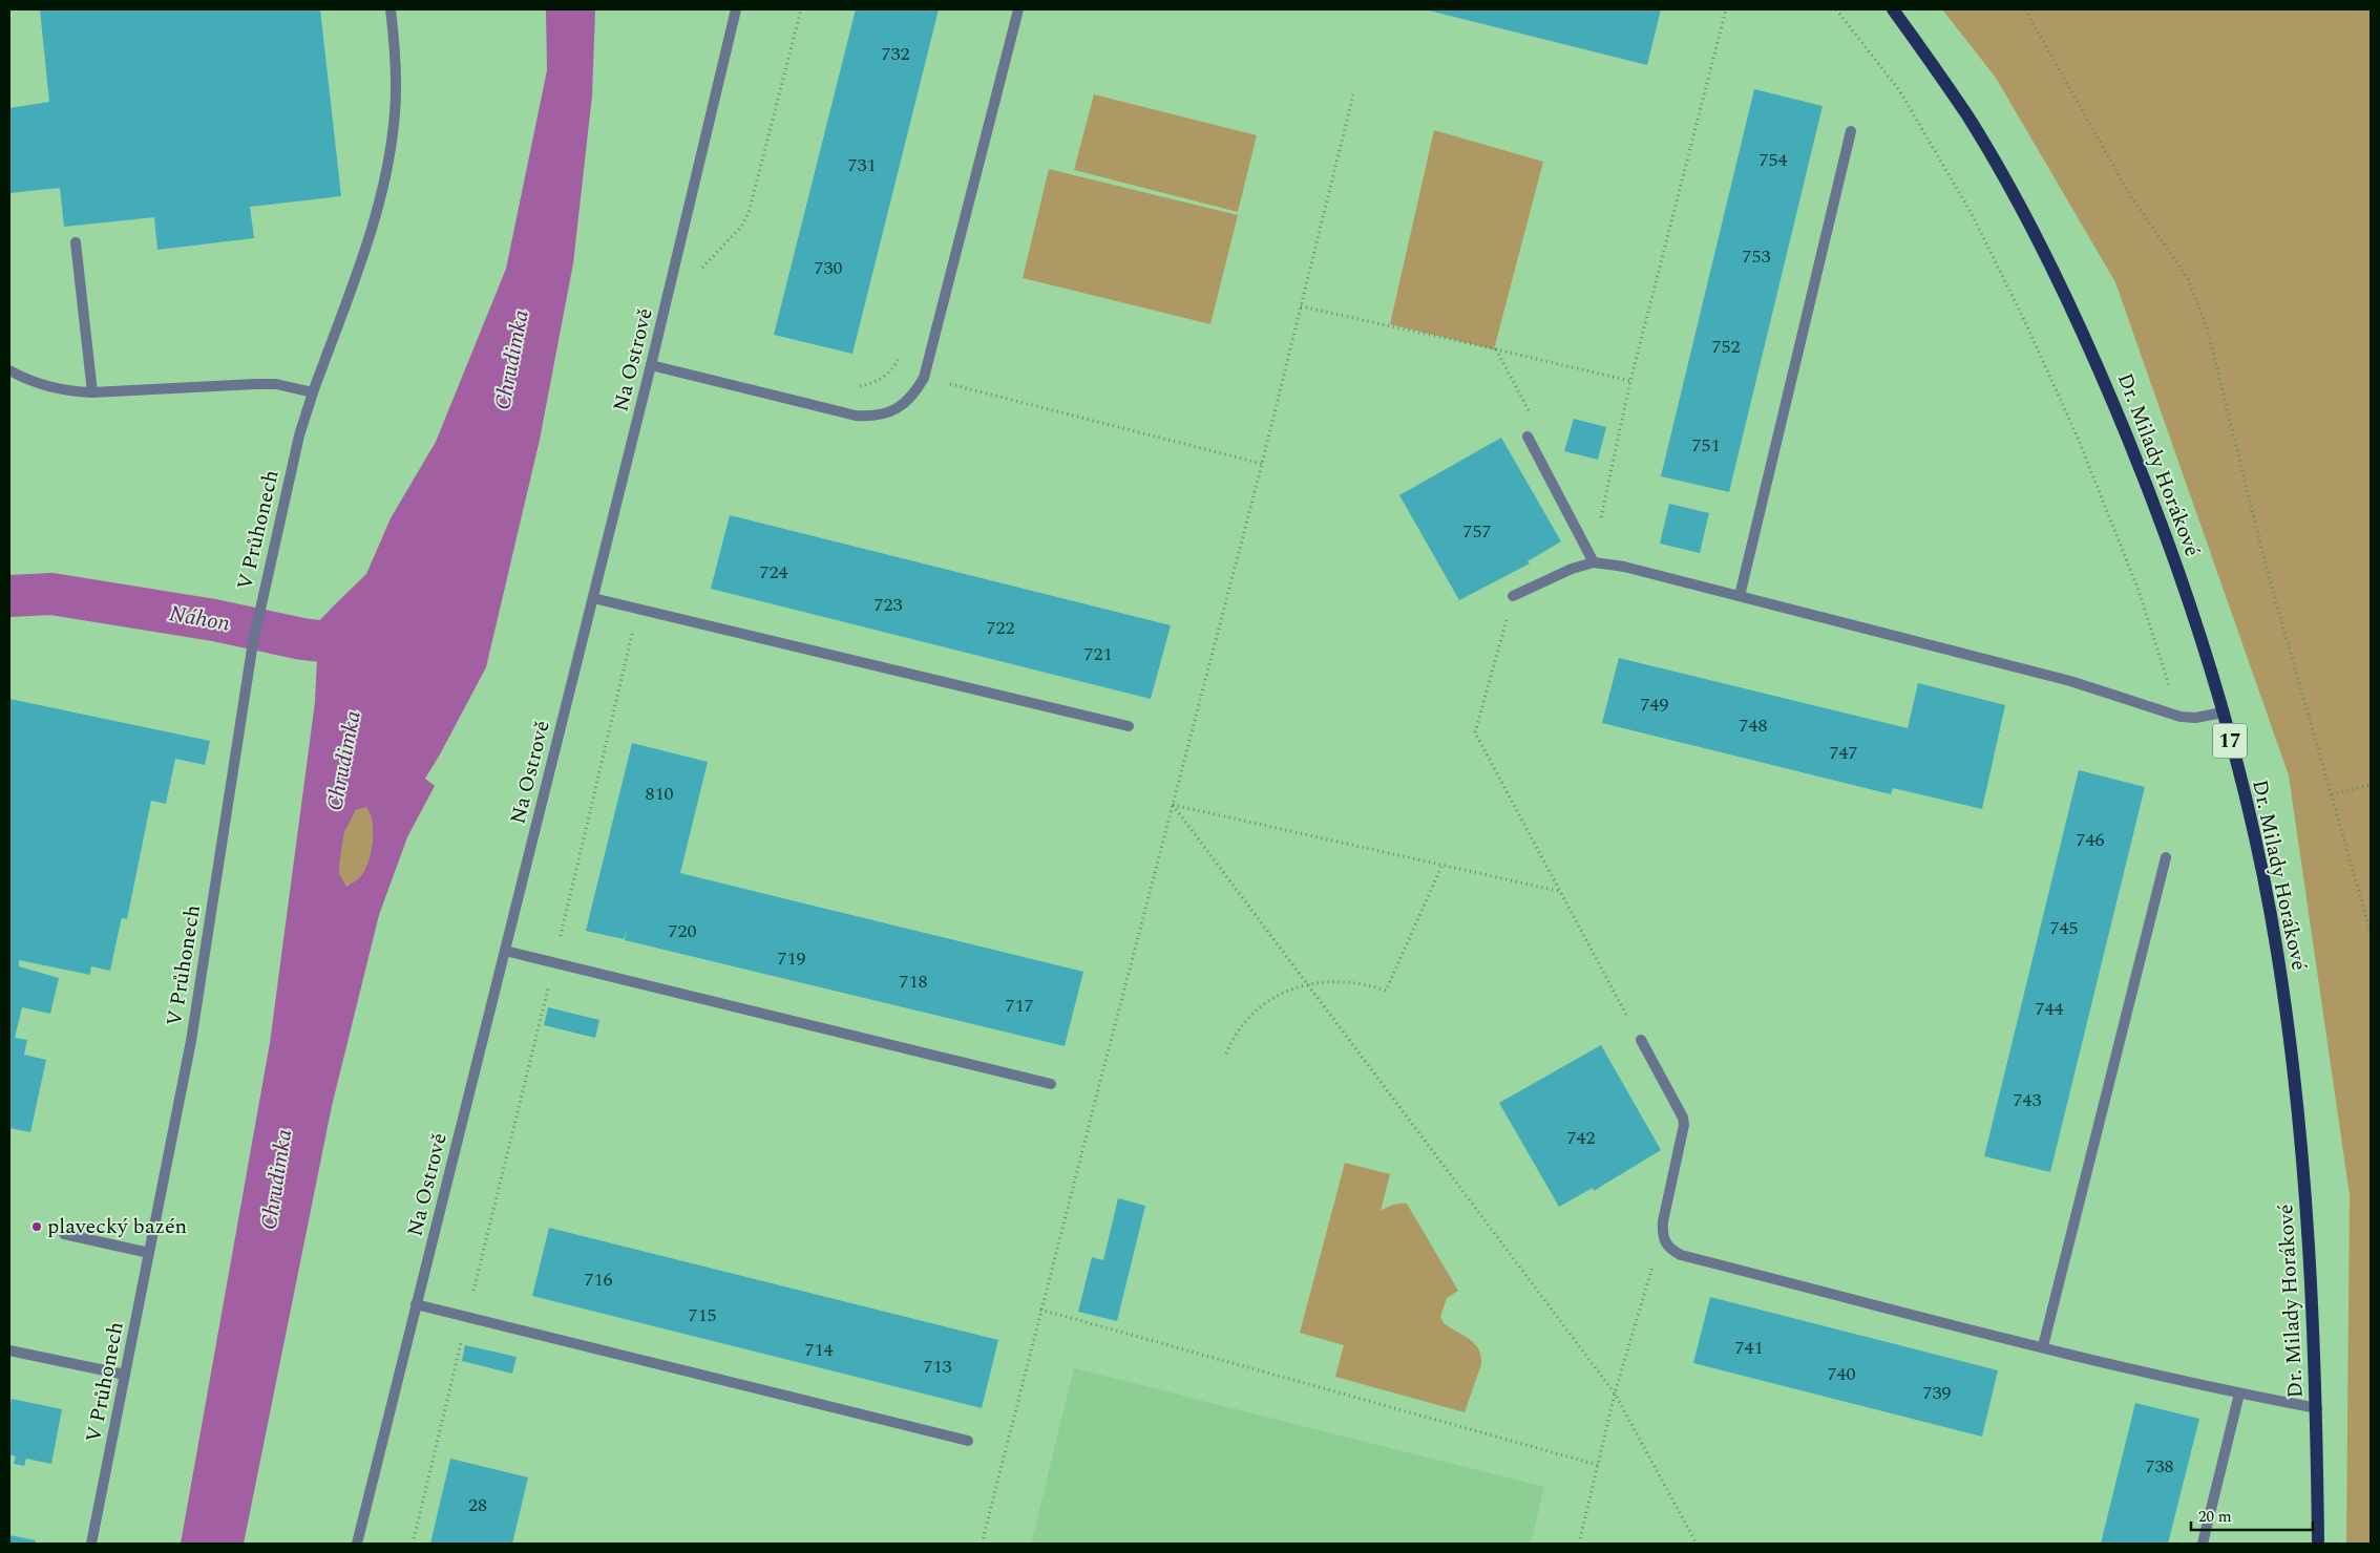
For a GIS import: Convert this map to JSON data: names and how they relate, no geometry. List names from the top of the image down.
{
  "streets": {
    "main road": ["Dr. Milady Horákové", "17"],
    "street": ["Na Ostrově", "V Průhonech"]
  },
  "water": ["Chrudimka", "Náhon"],
  "places": ["plavecký bazén"],
  "house_numbers": [
    "732",
    "754",
    "731",
    "753",
    "730",
    "752",
    "751",
    "757",
    "724",
    "723",
    "722",
    "721",
    "749",
    "748",
    "747",
    "810",
    "746",
    "745",
    "720",
    "719",
    "718",
    "717",
    "744",
    "743",
    "742",
    "716",
    "715",
    "741",
    "714",
    "713",
    "740",
    "739",
    "738",
    "28"
  ],
  "scale_bar": "20 m"
}
